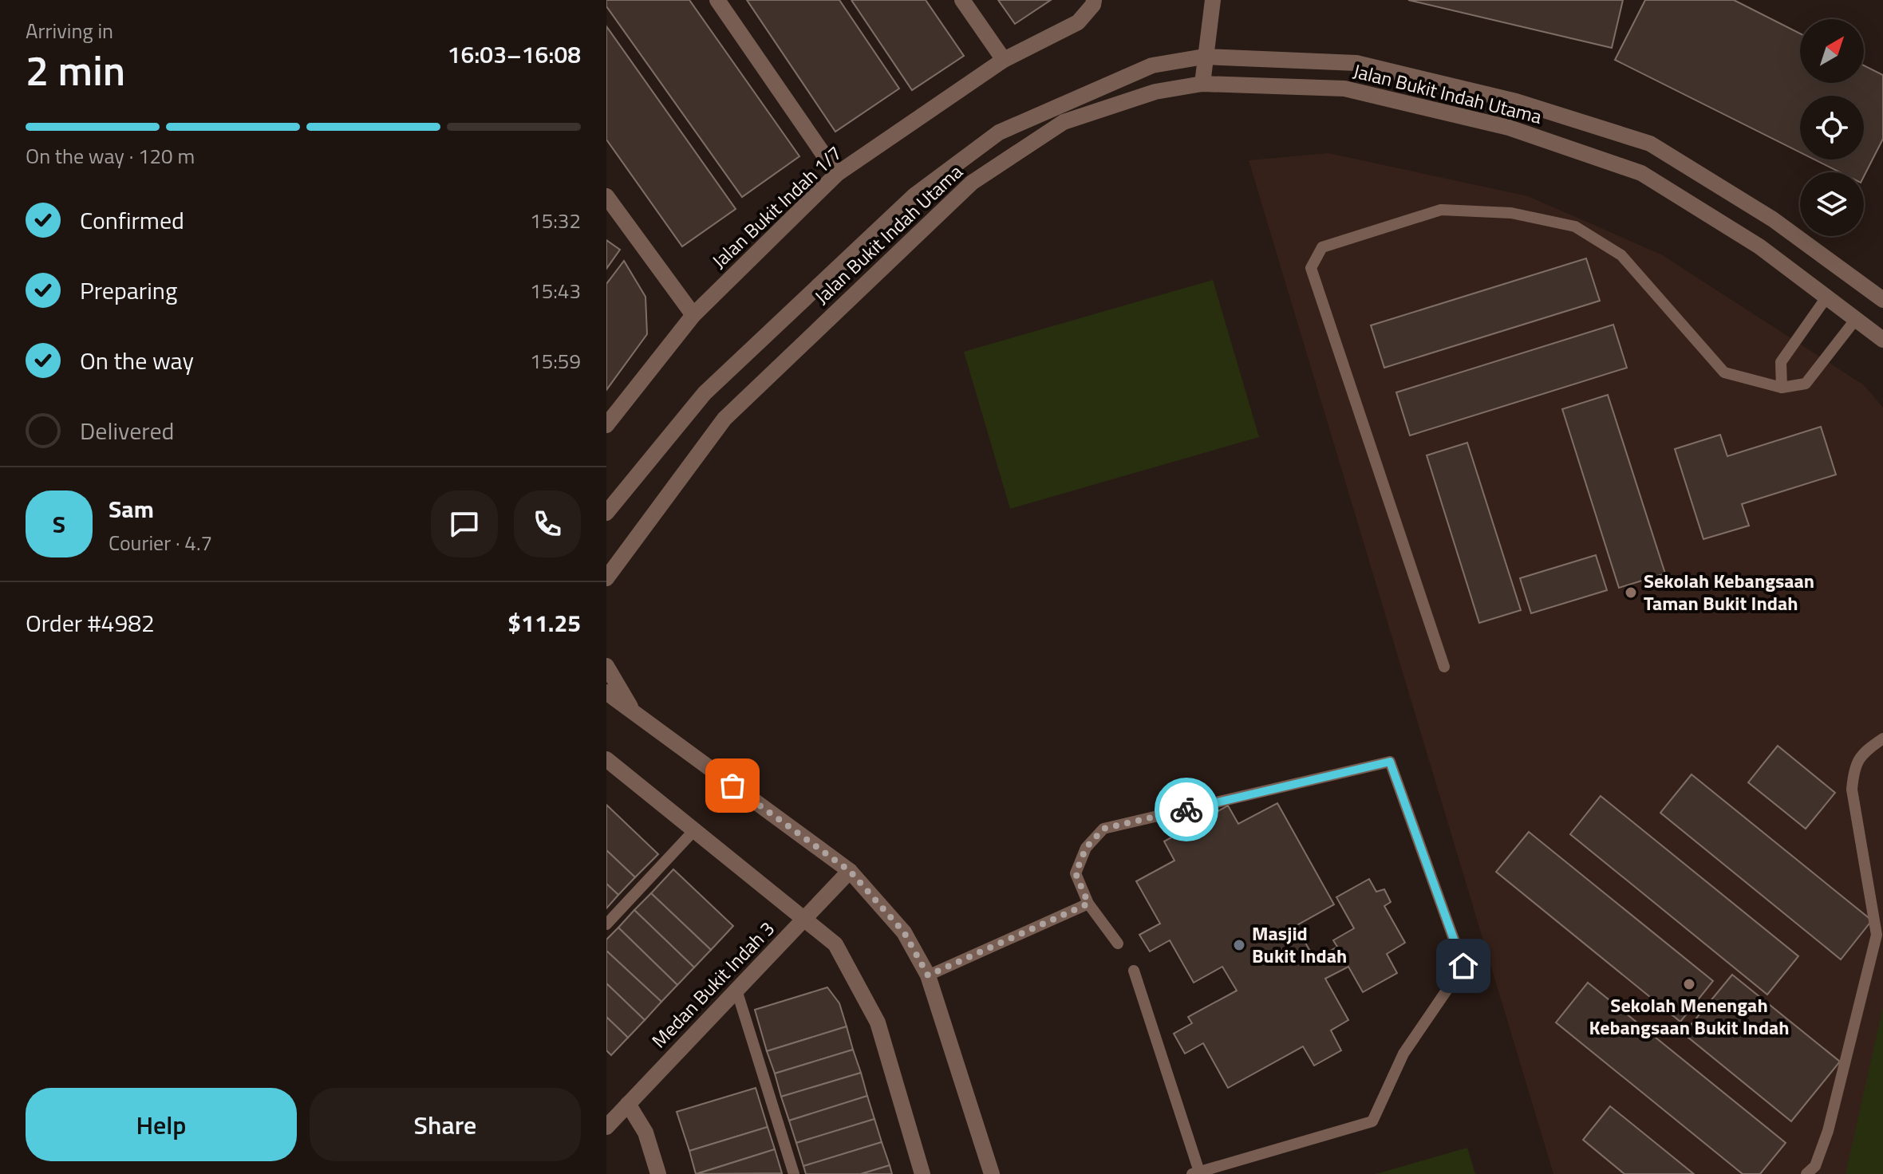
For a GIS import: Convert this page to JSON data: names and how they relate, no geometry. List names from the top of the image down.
{
  "streets": {
    "street": ["Jalan Bukit Indah Utama", "Jalan Bukit Indah 1/7", "Medan Bukit Indah 3"]
  },
  "places": ["Sekolah Kebangsaan Taman Bukit Indah", "Masjid Bukit Indah", "Sekolah Menengah Kebangsaan Bukit Indah"],
  "north": "top right",
  "page": {
    "heading": ["2 min", "Arriving in", "16:03–16:08"],
    "panel": [
      "Sam",
      "Courier · 4.7",
      "Order #4982",
      "$11.25"
    ],
    "bar": "On the way · 120 m",
    "list": [
      ["Confirmed", "15:32"],
      ["Preparing", "15:43"],
      ["On the way", "15:59"],
      "Delivered"
    ],
    "round": "S",
    "buttons": ["Help", "Share"]
  }
}
